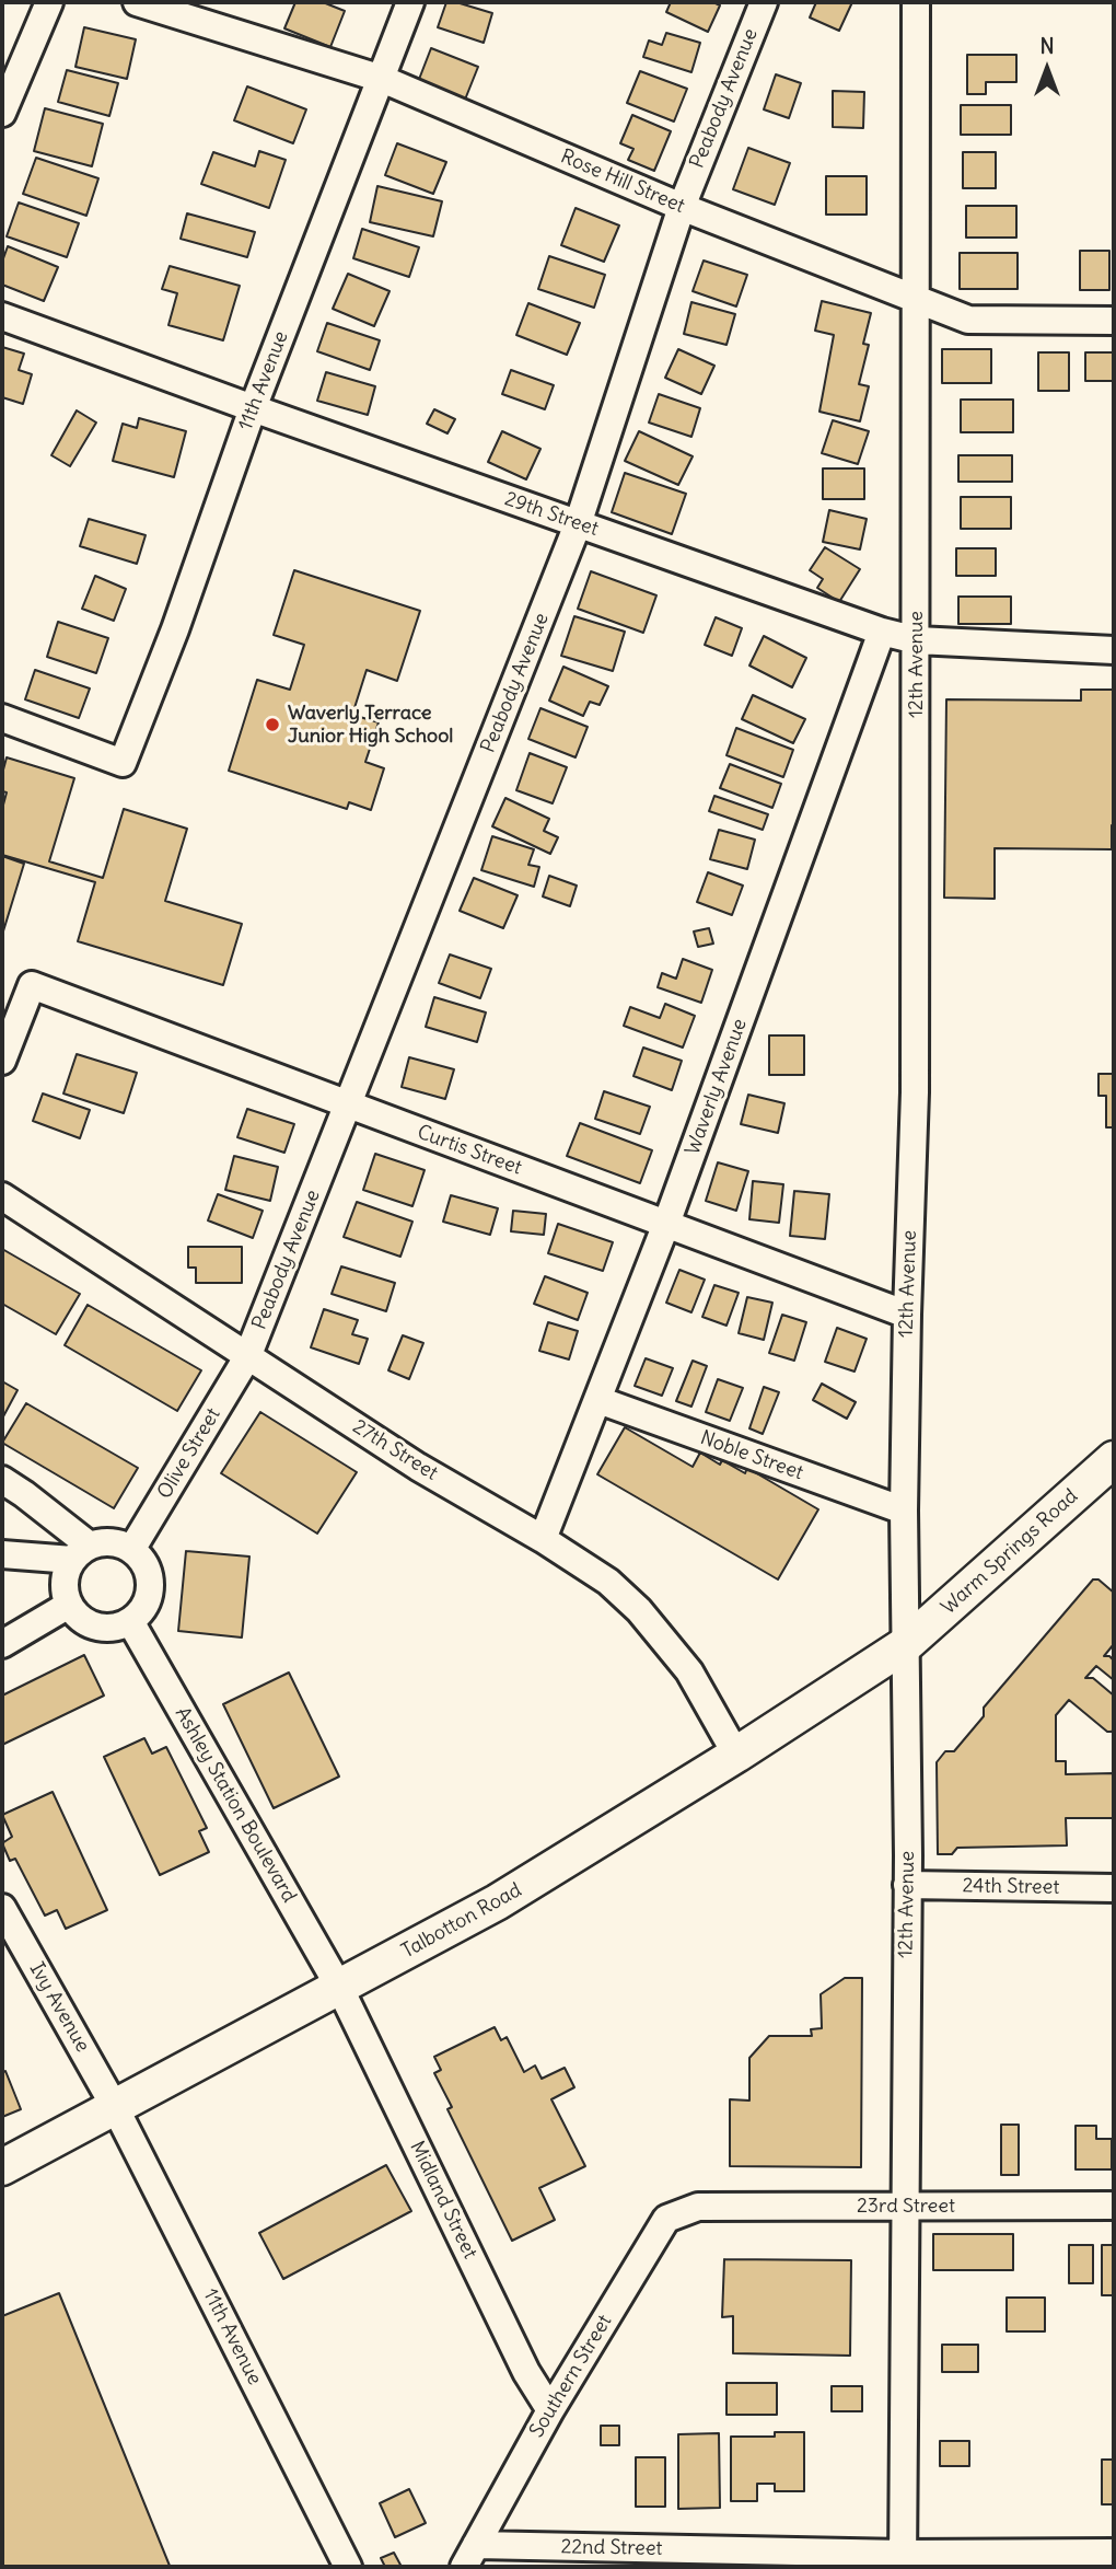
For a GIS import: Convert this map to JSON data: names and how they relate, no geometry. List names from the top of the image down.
{
  "streets": {
    "main road": ["Warm Springs Road", "Talbotton Road"],
    "street": [
      "Peabody Avenue",
      "Rose Hill Street",
      "11th Avenue",
      "29th Street",
      "12th Avenue",
      "Waverly Avenue",
      "Curtis Street",
      "27th Street",
      "Olive Street",
      "Noble Street",
      "Ashley Station Boulevard",
      "24th Street",
      "Ivy Avenue",
      "Midland Street",
      "23rd Street",
      "Southern Street",
      "22nd Street"
    ]
  },
  "crossings": [
    ["Peabody Avenue", "Rose Hill Street"],
    ["Peabody Avenue", "29th Street"],
    ["Peabody Avenue", "Curtis Street"],
    ["Peabody Avenue", "27th Street"],
    ["Peabody Avenue", "Olive Street"],
    ["Rose Hill Street", "11th Avenue"],
    ["Rose Hill Street", "12th Avenue"],
    ["11th Avenue", "29th Street"],
    ["11th Avenue", "Talbotton Road"],
    ["11th Avenue", "Ivy Avenue"],
    ["29th Street", "12th Avenue"],
    ["29th Street", "Waverly Avenue"],
    ["12th Avenue", "Curtis Street"],
    ["12th Avenue", "Noble Street"],
    ["12th Avenue", "Warm Springs Road"],
    ["12th Avenue", "24th Street"],
    ["12th Avenue", "Talbotton Road"],
    ["12th Avenue", "23rd Street"],
    ["12th Avenue", "22nd Street"],
    ["Waverly Avenue", "Curtis Street"],
    ["Waverly Avenue", "27th Street"],
    ["Waverly Avenue", "Noble Street"],
    ["27th Street", "Olive Street"],
    ["27th Street", "Talbotton Road"],
    ["Olive Street", "Ashley Station Boulevard"],
    ["Warm Springs Road", "Talbotton Road"],
    ["Ashley Station Boulevard", "Talbotton Road"],
    ["Ashley Station Boulevard", "Midland Street"],
    ["Talbotton Road", "Ivy Avenue"],
    ["Talbotton Road", "Midland Street"],
    ["Midland Street", "Southern Street"],
    ["23rd Street", "Southern Street"],
    ["Southern Street", "22nd Street"]
  ],
  "places": ["Waverly Terrace Junior High School"],
  "north": "top"
}
